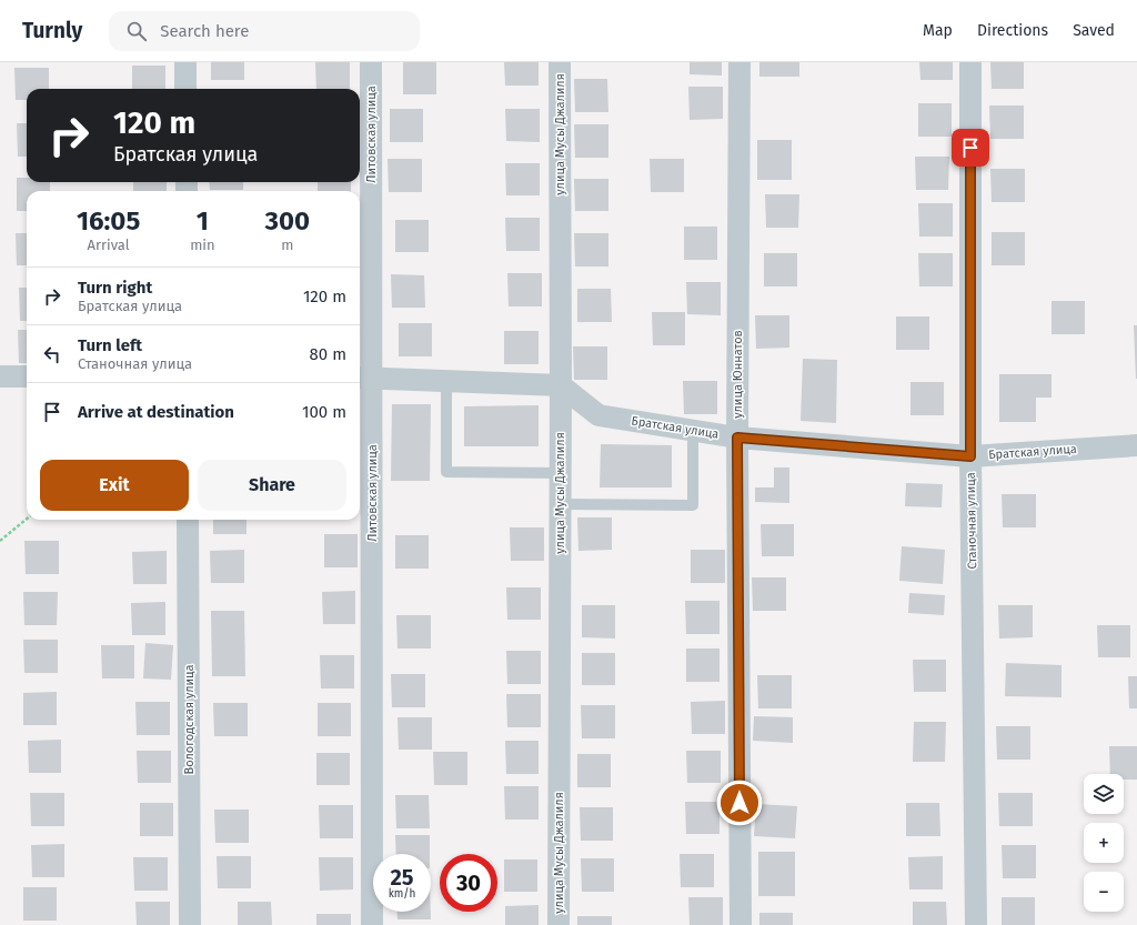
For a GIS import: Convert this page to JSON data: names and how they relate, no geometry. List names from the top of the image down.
{
  "streets": {
    "street": [
      "Литовская улица",
      "улица Мусы Джалиля",
      "улица Юннатов",
      "Братская улица",
      "Станочная улица",
      "Вологодская улица"
    ]
  },
  "crossings": [
    ["улица Мусы Джалиля", "Братская улица"],
    ["улица Юннатов", "Братская улица"],
    ["Братская улица", "Станочная улица"]
  ],
  "page": {
    "header": "Turnly",
    "search": "Search here",
    "nav": ["Map", "Directions", "Saved"],
    "turn": ["120 m", "Братская улица"],
    "eta": [
      "16:05",
      "Arrival",
      "1",
      "min",
      "300",
      "m"
    ],
    "list": [
      {
        "name": "Turn right",
        "note": "Братская улица",
        "value": "120 m"
      },
      {
        "name": "Turn left",
        "note": "Станочная улица",
        "value": "80 m"
      },
      {
        "name": "Arrive at destination",
        "value": "100 m"
      }
    ],
    "buttons": ["Exit", "Share"],
    "map_buttons": ["+", "−"],
    "speed": "25 km/h",
    "limit": "30"
  }
}
